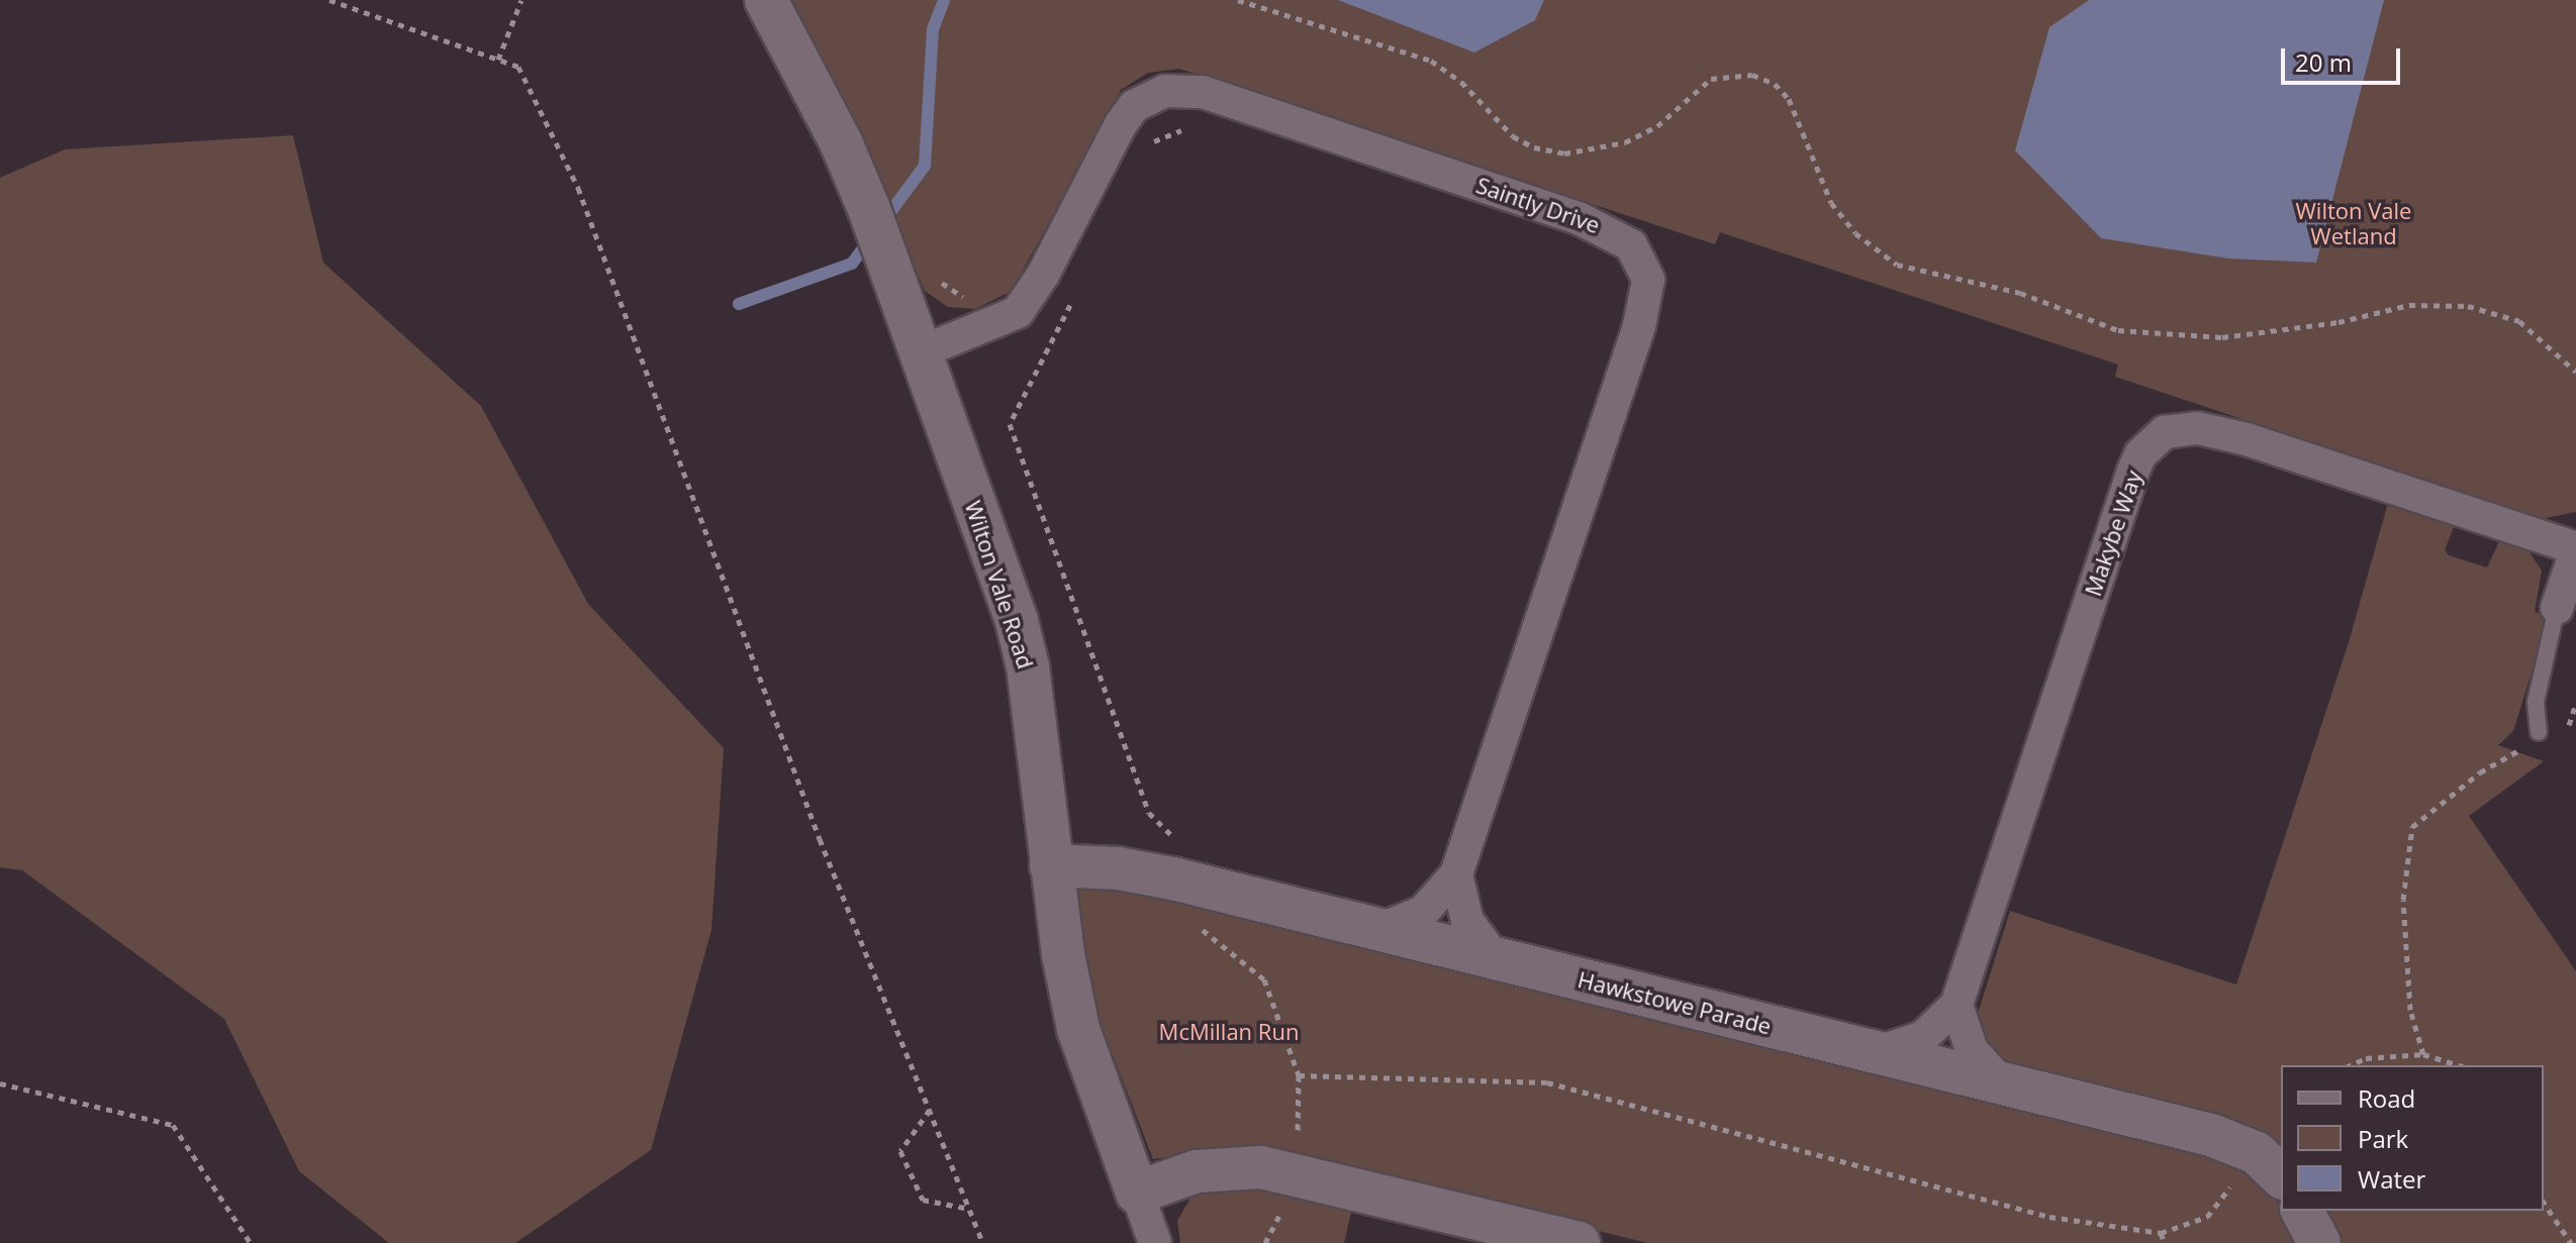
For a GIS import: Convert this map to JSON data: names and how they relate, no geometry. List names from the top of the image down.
{
  "streets": {
    "street": [
      "Saintly Drive",
      "Makybe Way",
      "Wilton Vale Road",
      "Hawkstowe Parade"
    ]
  },
  "crossings": [
    ["Saintly Drive", "Wilton Vale Road"],
    ["Saintly Drive", "Hawkstowe Parade"],
    ["Makybe Way", "Hawkstowe Parade"],
    ["Wilton Vale Road", "Hawkstowe Parade"]
  ],
  "parks": ["Wilton Vale Wetland", "McMillan Run"],
  "legend": ["Road", "Park", "Water"],
  "scale_bar": "20 m"
}
